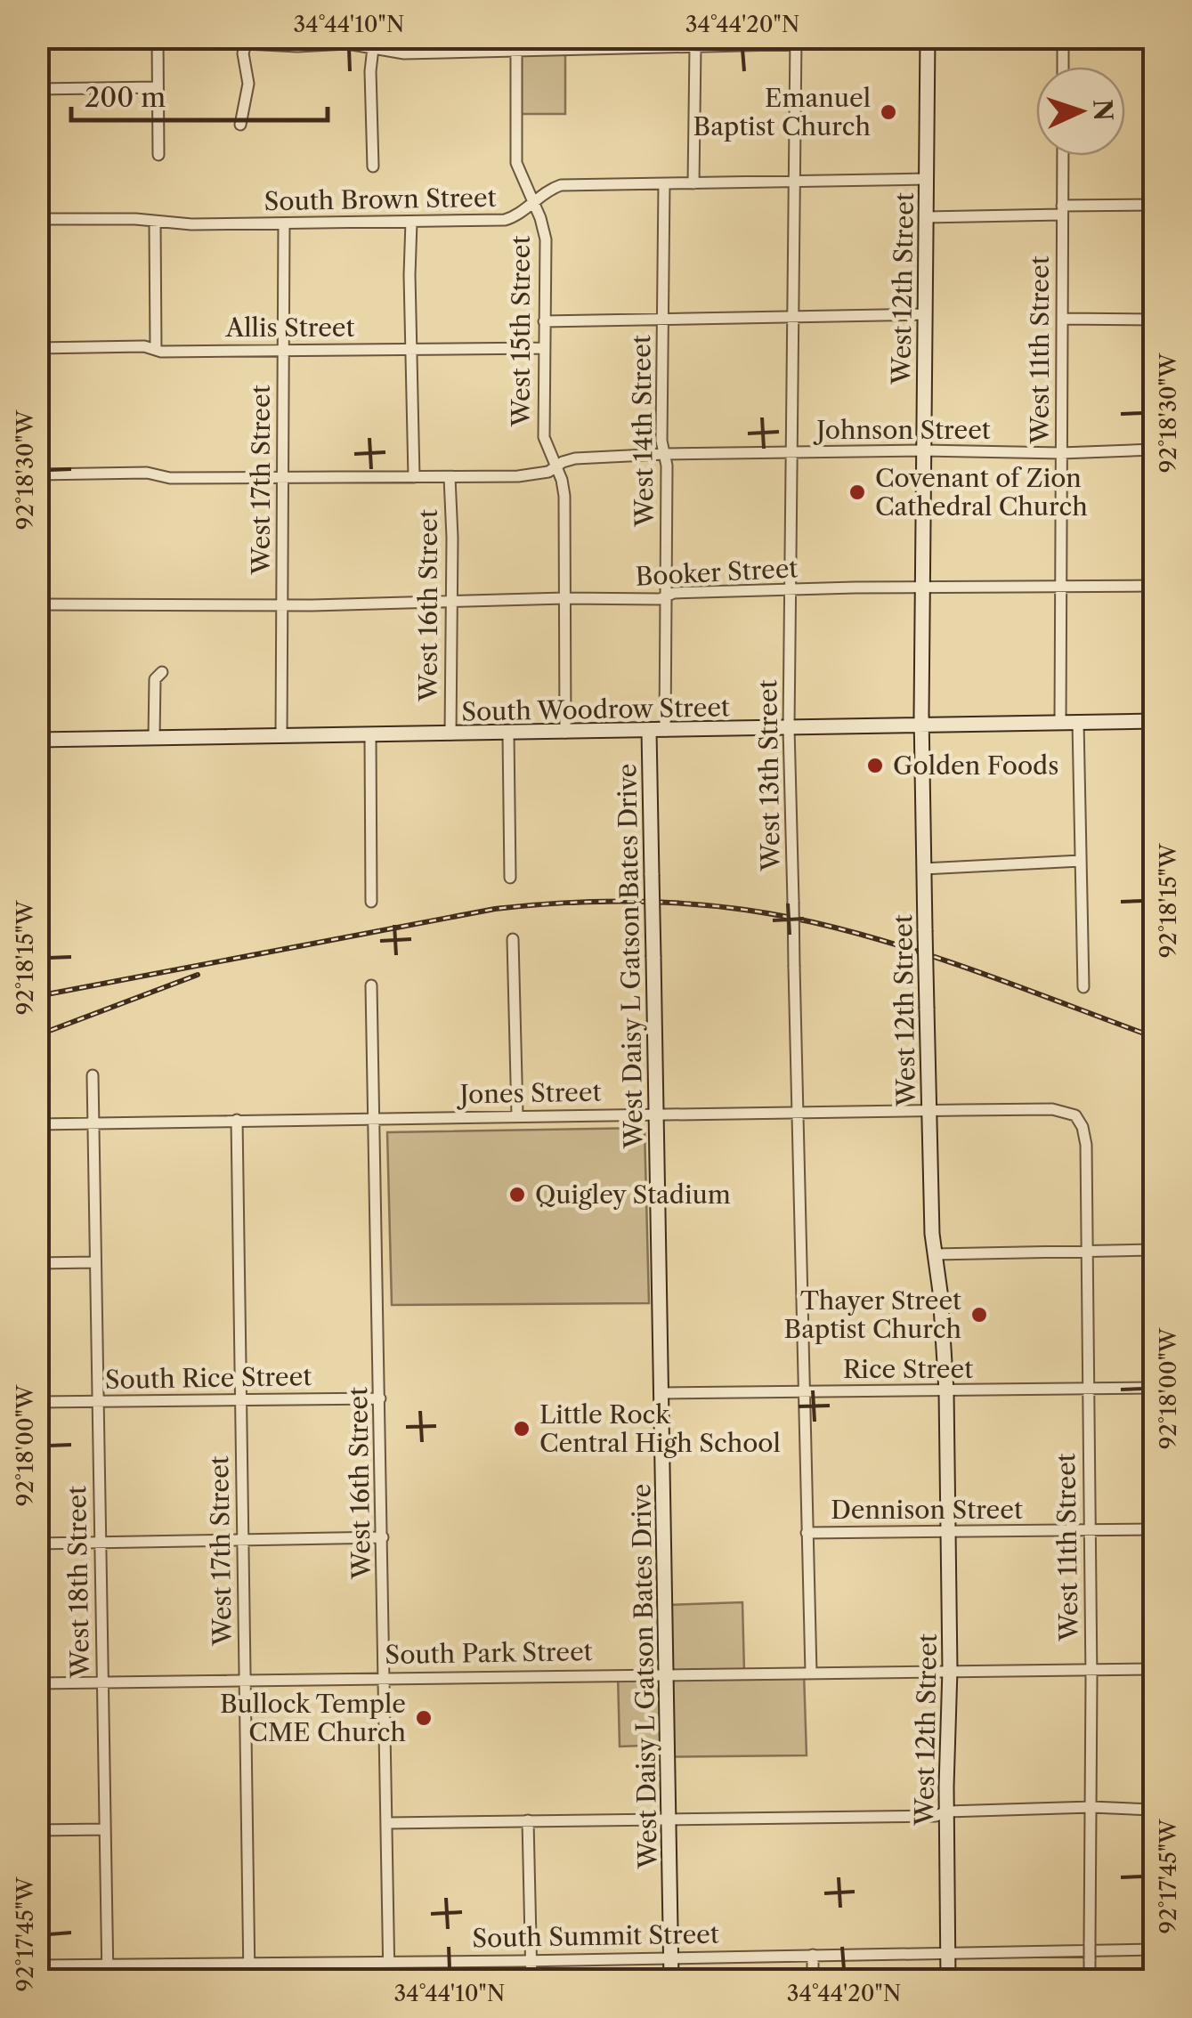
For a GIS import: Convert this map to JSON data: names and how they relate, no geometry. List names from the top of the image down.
{
  "streets": {
    "street": [
      "South Brown Street",
      "West 12th Street",
      "Allis Street",
      "West 15th Street",
      "West 11th Street",
      "Johnson Street",
      "West 14th Street",
      "West 17th Street",
      "Booker Street",
      "West 16th Street",
      "South Woodrow Street",
      "West 13th Street",
      "West Daisy L Gatson Bates Drive",
      "Jones Street",
      "Rice Street",
      "South Rice Street",
      "Dennison Street",
      "West 18th Street",
      "South Park Street",
      "South Summit Street"
    ]
  },
  "crossings": [
    ["South Brown Street", "West 12th Street"],
    ["South Brown Street", "West 15th Street"],
    ["South Brown Street", "West 14th Street"],
    ["South Brown Street", "West 17th Street"],
    ["South Brown Street", "West 16th Street"],
    ["South Brown Street", "West 13th Street"],
    ["West 12th Street", "Johnson Street"],
    ["West 12th Street", "Booker Street"],
    ["West 12th Street", "South Woodrow Street"],
    ["West 12th Street", "Jones Street"],
    ["West 12th Street", "Rice Street"],
    ["West 12th Street", "Dennison Street"],
    ["West 12th Street", "South Park Street"],
    ["West 12th Street", "South Summit Street"],
    ["Allis Street", "West 15th Street"],
    ["Allis Street", "West 17th Street"],
    ["Allis Street", "West 16th Street"],
    ["West 15th Street", "Johnson Street"],
    ["West 15th Street", "Booker Street"],
    ["West 15th Street", "South Woodrow Street"],
    ["West 11th Street", "Johnson Street"],
    ["West 11th Street", "Booker Street"],
    ["West 11th Street", "South Woodrow Street"],
    ["West 11th Street", "Jones Street"],
    ["West 11th Street", "Rice Street"],
    ["West 11th Street", "Dennison Street"],
    ["West 11th Street", "South Park Street"],
    ["Johnson Street", "West 14th Street"],
    ["Johnson Street", "West 17th Street"],
    ["Johnson Street", "West 16th Street"],
    ["Johnson Street", "West 13th Street"],
    ["West 14th Street", "Booker Street"],
    ["West 14th Street", "South Woodrow Street"],
    ["West 17th Street", "Booker Street"],
    ["West 17th Street", "South Woodrow Street"],
    ["West 17th Street", "Jones Street"],
    ["West 17th Street", "South Rice Street"],
    ["West 17th Street", "South Park Street"],
    ["West 17th Street", "South Summit Street"],
    ["Booker Street", "West 16th Street"],
    ["Booker Street", "West 13th Street"],
    ["West 16th Street", "South Woodrow Street"],
    ["West 16th Street", "Jones Street"],
    ["West 16th Street", "South Rice Street"],
    ["West 16th Street", "South Park Street"],
    ["West 16th Street", "South Summit Street"],
    ["South Woodrow Street", "West 13th Street"],
    ["South Woodrow Street", "West Daisy L Gatson Bates Drive"],
    ["West 13th Street", "Jones Street"],
    ["West 13th Street", "Rice Street"],
    ["West 13th Street", "Dennison Street"],
    ["West 13th Street", "South Park Street"],
    ["West Daisy L Gatson Bates Drive", "Jones Street"],
    ["West Daisy L Gatson Bates Drive", "Rice Street"],
    ["West Daisy L Gatson Bates Drive", "South Park Street"],
    ["West Daisy L Gatson Bates Drive", "South Summit Street"],
    ["Jones Street", "West 18th Street"],
    ["South Rice Street", "West 18th Street"],
    ["West 18th Street", "South Park Street"],
    ["West 18th Street", "South Summit Street"]
  ],
  "places": [
    "Emanuel Baptist Church",
    "Covenant of Zion Cathedral Church",
    "Golden Foods",
    "Quigley Stadium",
    "Thayer Street Baptist Church",
    "Little Rock Central High School",
    "Bullock Temple CME Church"
  ],
  "scale_bar": "200 m",
  "north": "right",
  "coordinates": [
    "34°44'10\"N",
    "34°44'20\"N",
    "92°18'30\"W",
    "92°18'15\"W",
    "92°18'00\"W",
    "92°17'45\"W"
  ]
}
